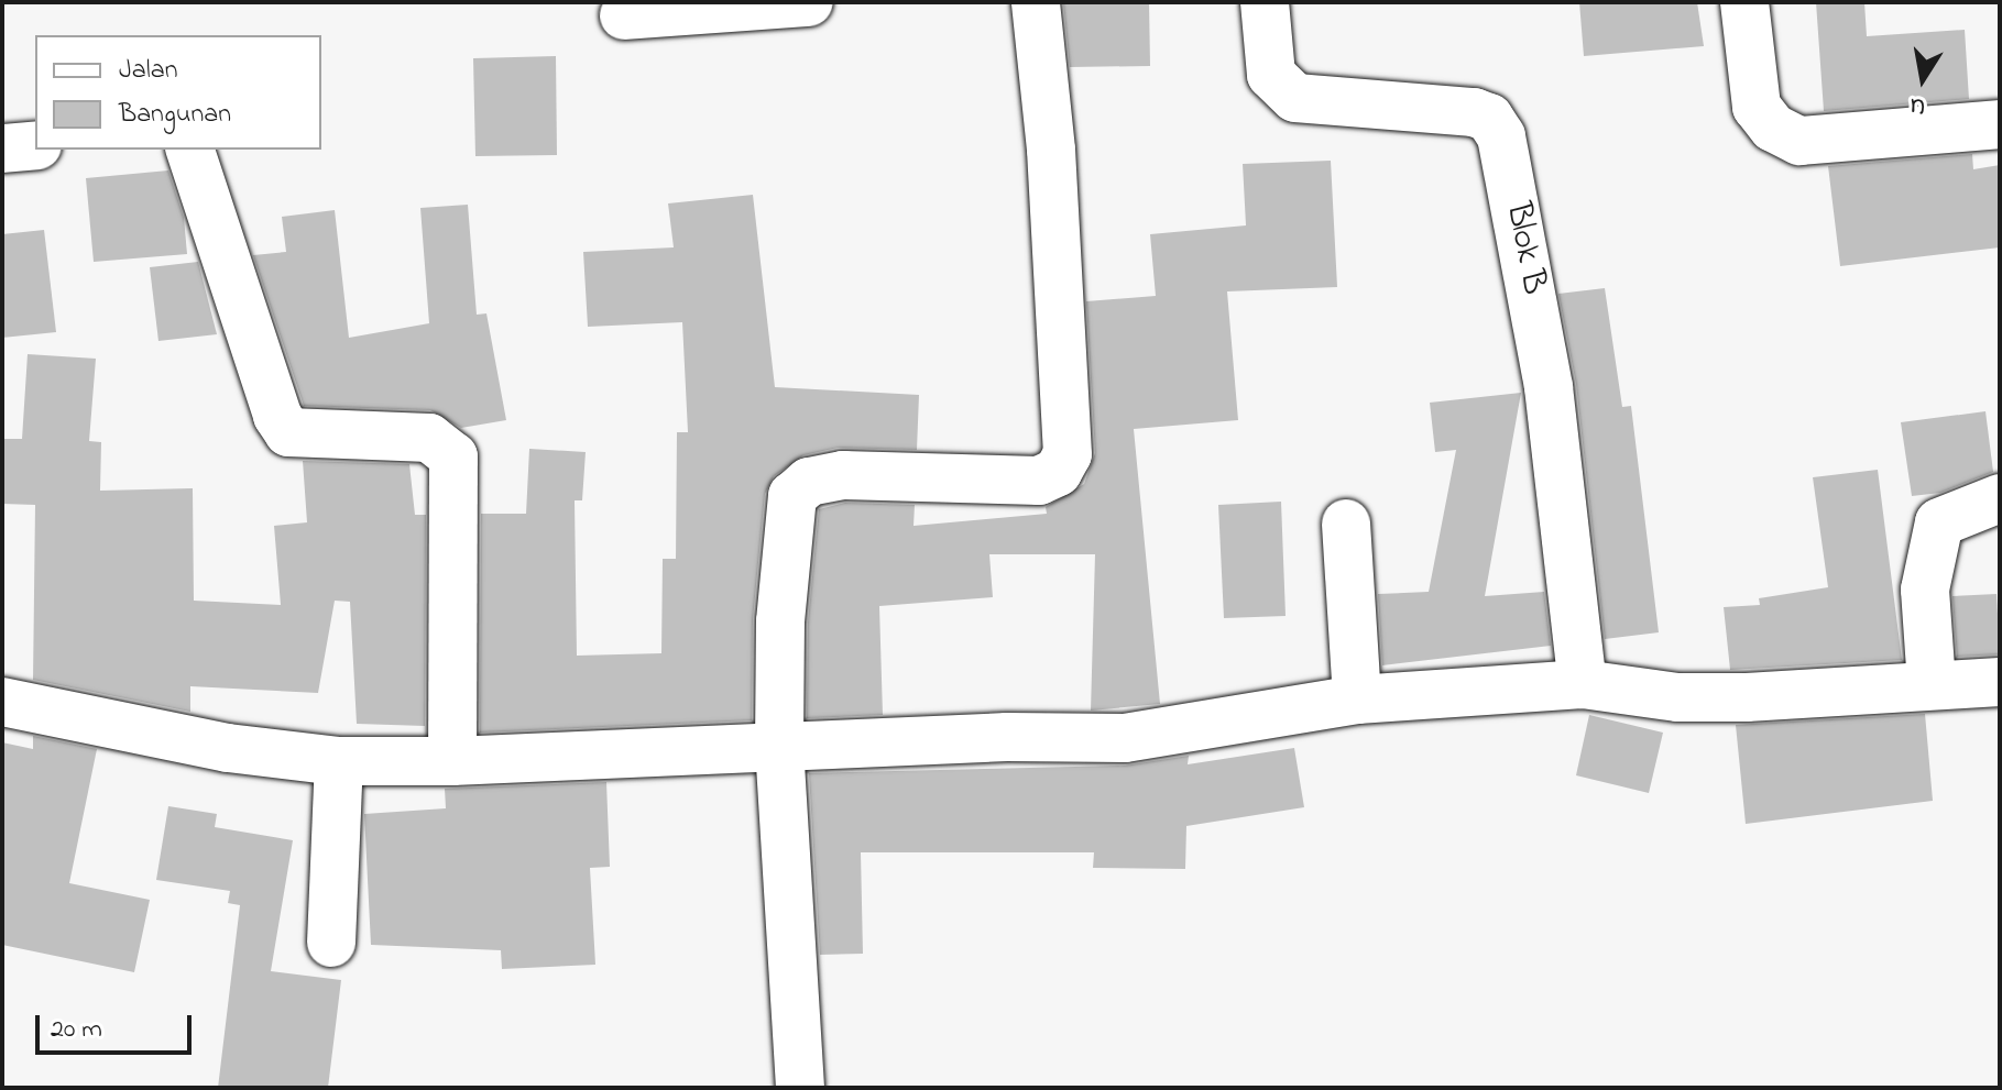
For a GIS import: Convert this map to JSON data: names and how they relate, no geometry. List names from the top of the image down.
{
  "streets": {
    "street": ["Blok B"]
  },
  "legend": ["Jalan", "Bangunan"],
  "scale_bar": "20 m",
  "north": "bottom"
}
